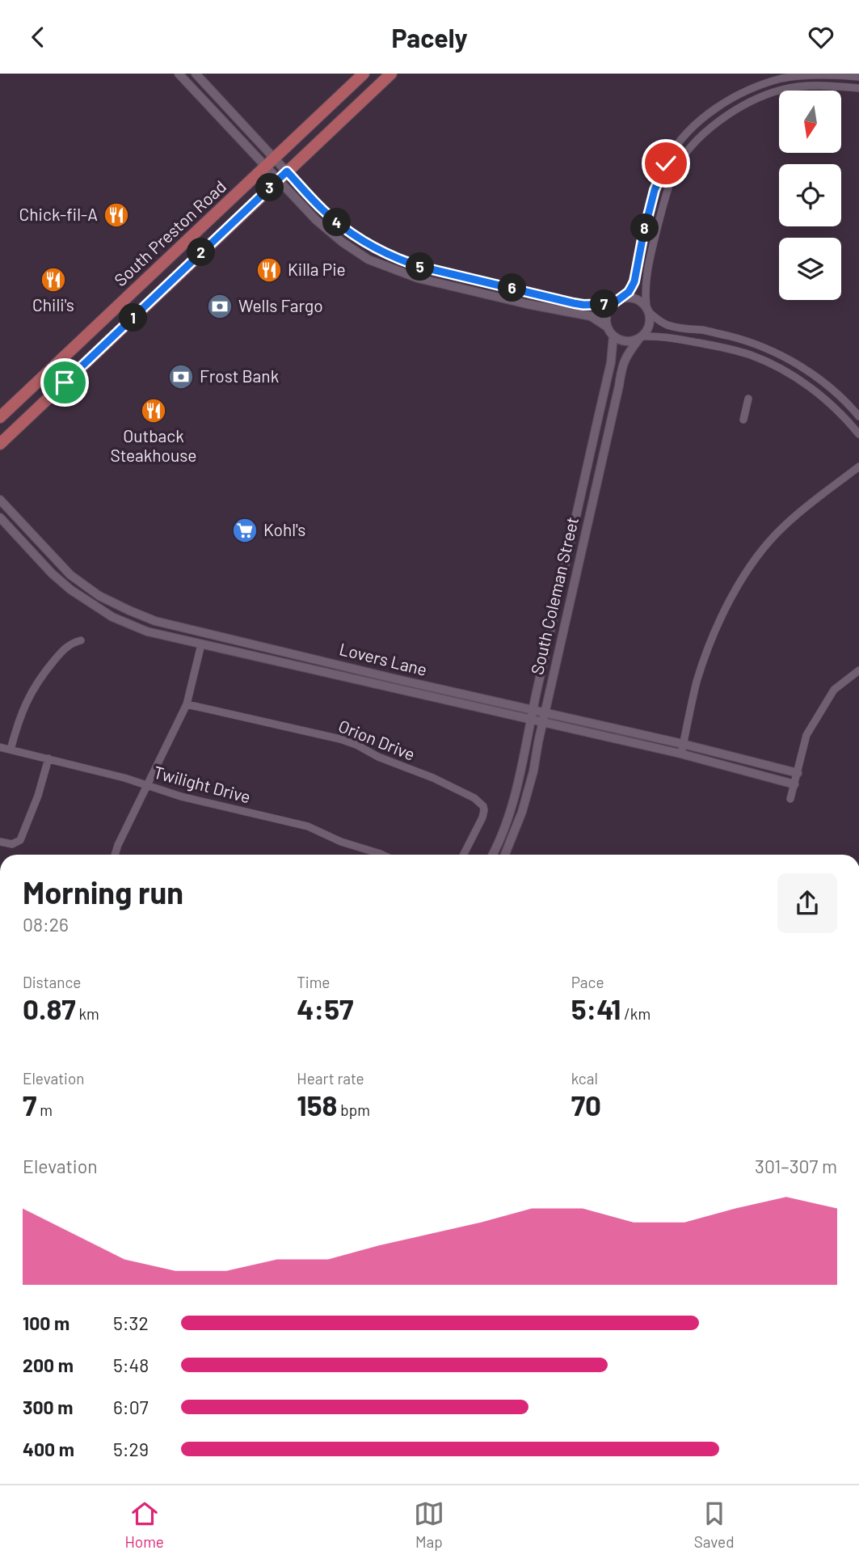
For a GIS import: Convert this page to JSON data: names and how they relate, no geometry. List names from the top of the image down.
{
  "streets": {
    "main road": ["South Preston Road"],
    "street": [
      "South Coleman Street",
      "Lovers Lane",
      "Orion Drive",
      "Twilight Drive"
    ]
  },
  "crossings": [
    ["South Coleman Street", "Lovers Lane"]
  ],
  "places": {
    "restaurant": [
      "Chick-fil-A",
      "Killa Pie",
      "Chili's",
      "Outback Steakhouse"
    ],
    "bank": ["Wells Fargo", "Frost Bank"],
    "supermarket": ["Kohl's"]
  },
  "north": "bottom",
  "page": {
    "header": "Pacely",
    "pins": [
      "3",
      "4",
      "8",
      "2",
      "5",
      "6",
      "7",
      "1"
    ],
    "heading": ["Morning run", "08:26"],
    "stats": [
      ["Distance", "0.87 km"],
      ["Time", "4:57"],
      ["Pace", "5:41 /km"],
      ["Elevation", "7 m"],
      ["Heart rate", "158 bpm"],
      ["kcal", "70"]
    ],
    "chart": ["Elevation", "301–307 m"],
    "list": [
      {
        "name": "100 m",
        "note": "5:32"
      },
      {
        "name": "200 m",
        "note": "5:48"
      },
      {
        "name": "300 m",
        "note": "6:07"
      },
      {
        "name": "400 m",
        "note": "5:29"
      }
    ],
    "tabs": ["Home", "Map", "Saved"]
  }
}
